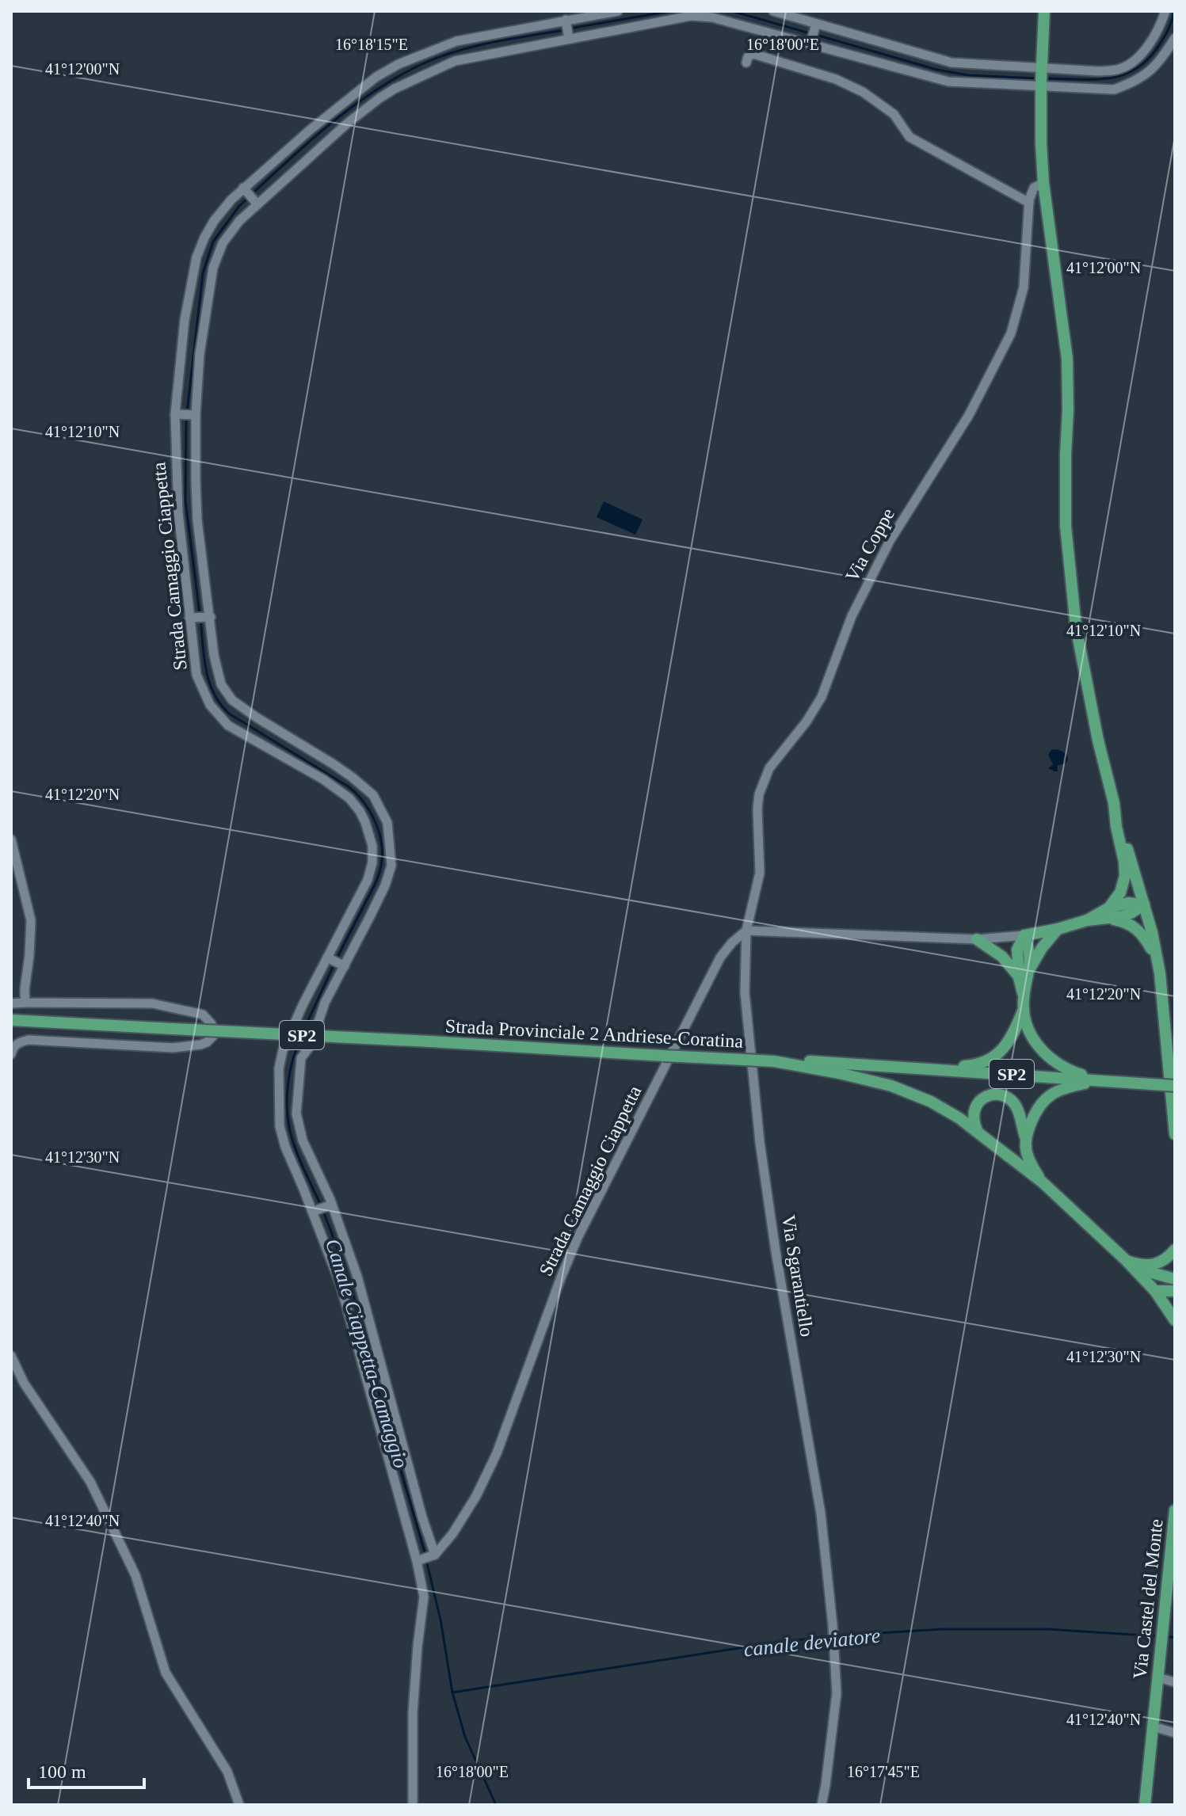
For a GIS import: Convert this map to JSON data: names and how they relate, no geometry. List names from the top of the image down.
{
  "streets": {
    "main road": ["Strada Provinciale 2 Andriese-Coratina", "SP2", "Via Castel del Monte"],
    "street": ["Via Coppe", "Strada Camaggio Ciappetta", "Via Sgarantiello"]
  },
  "crossings": [
    ["Via Coppe", "Strada Camaggio Ciappetta"],
    ["Via Coppe", "Via Sgarantiello"],
    ["Strada Camaggio Ciappetta", "Via Sgarantiello"]
  ],
  "water": ["Canale Ciappetta-Camaggio", "canale deviatore"],
  "scale_bar": "100 m",
  "coordinates": [
    "16°18'15\"E",
    "16°18'00\"E",
    "41°12'00\"N",
    "41°12'10\"N",
    "41°12'20\"N",
    "41°12'30\"N",
    "41°12'40\"N",
    "16°17'45\"E"
  ]
}
